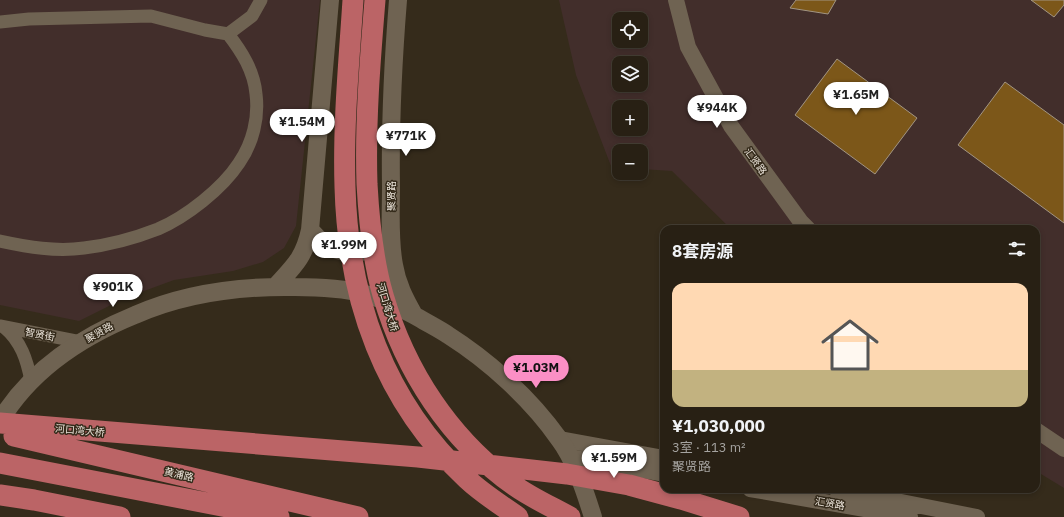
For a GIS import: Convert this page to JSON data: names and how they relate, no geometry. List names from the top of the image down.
{
  "streets": {
    "highway": ["河口湾大桥", "黄浦路"],
    "main road": ["聚贤路"],
    "street": ["汇贤路", "智贤街"]
  },
  "crossings": [
    ["聚贤路", "河口湾大桥"],
    ["聚贤路", "智贤街"]
  ],
  "page": {
    "map_buttons": ["+", "−"],
    "price": [
      "¥1.65M",
      "¥944K",
      "¥1.54M",
      "¥771K",
      "¥1.99M",
      "¥901K",
      "¥1.03M",
      "¥1.59M"
    ],
    "heading": "8套房源",
    "list": [
      {
        "name": "¥1,030,000",
        "note": "3室 · 113 m² · 聚贤路"
      }
    ]
  }
}
